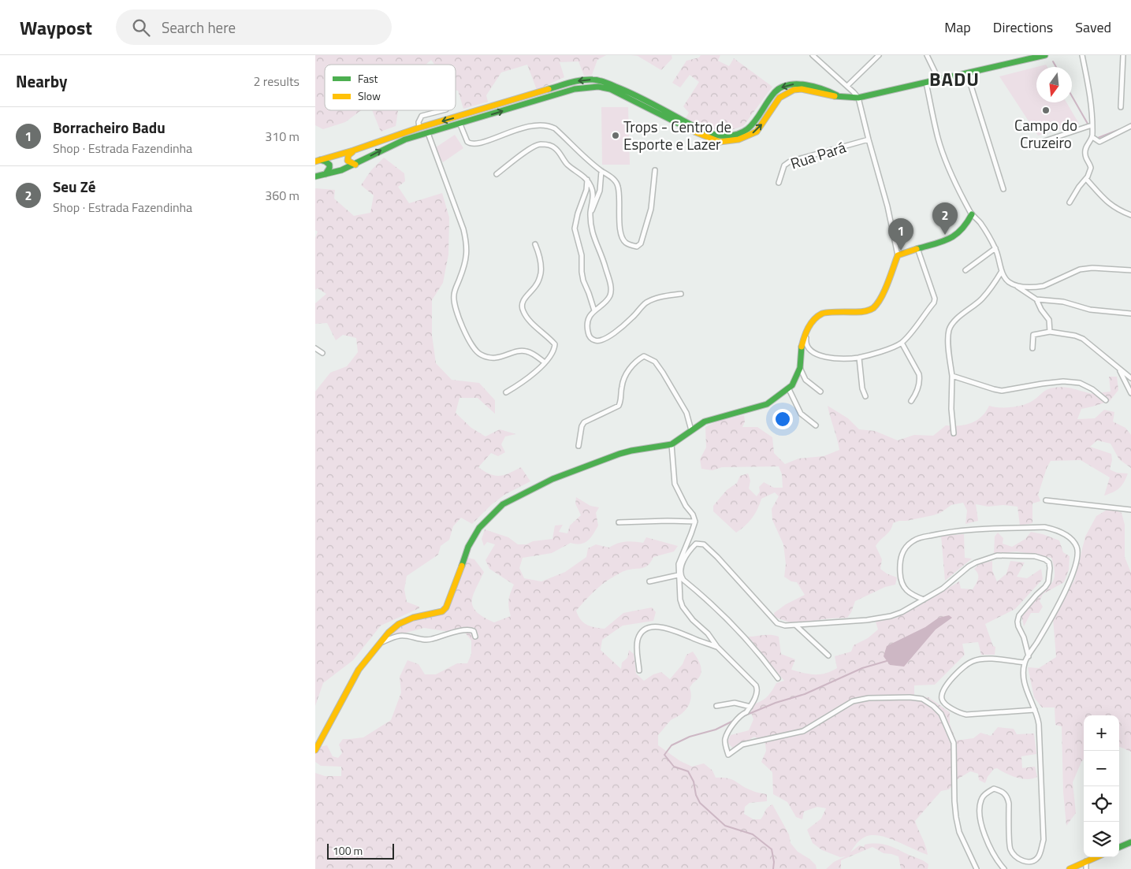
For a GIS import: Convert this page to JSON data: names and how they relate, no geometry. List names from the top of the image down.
{
  "streets": {
    "street": ["Rua Pará"]
  },
  "districts": ["BADU"],
  "places": ["Campo do Cruzeiro", "Trops - Centro de Esporte e Lazer"],
  "legend": ["Fast", "Slow"],
  "scale_bar": "100 m",
  "north": "bottom",
  "page": {
    "header": "Waypost",
    "search": "Search here",
    "nav": ["Map", "Directions", "Saved"],
    "heading": ["Nearby", "2 results"],
    "list": [
      {
        "mark": "1",
        "name": "Borracheiro Badu",
        "note": "Shop · Estrada Fazendinha",
        "value": "310 m"
      },
      {
        "mark": "2",
        "name": "Seu Zé",
        "note": "Shop · Estrada Fazendinha",
        "value": "360 m"
      }
    ],
    "pins": ["2", "1"],
    "map_buttons": ["+", "−"],
    "scale": "100 m"
  }
}
